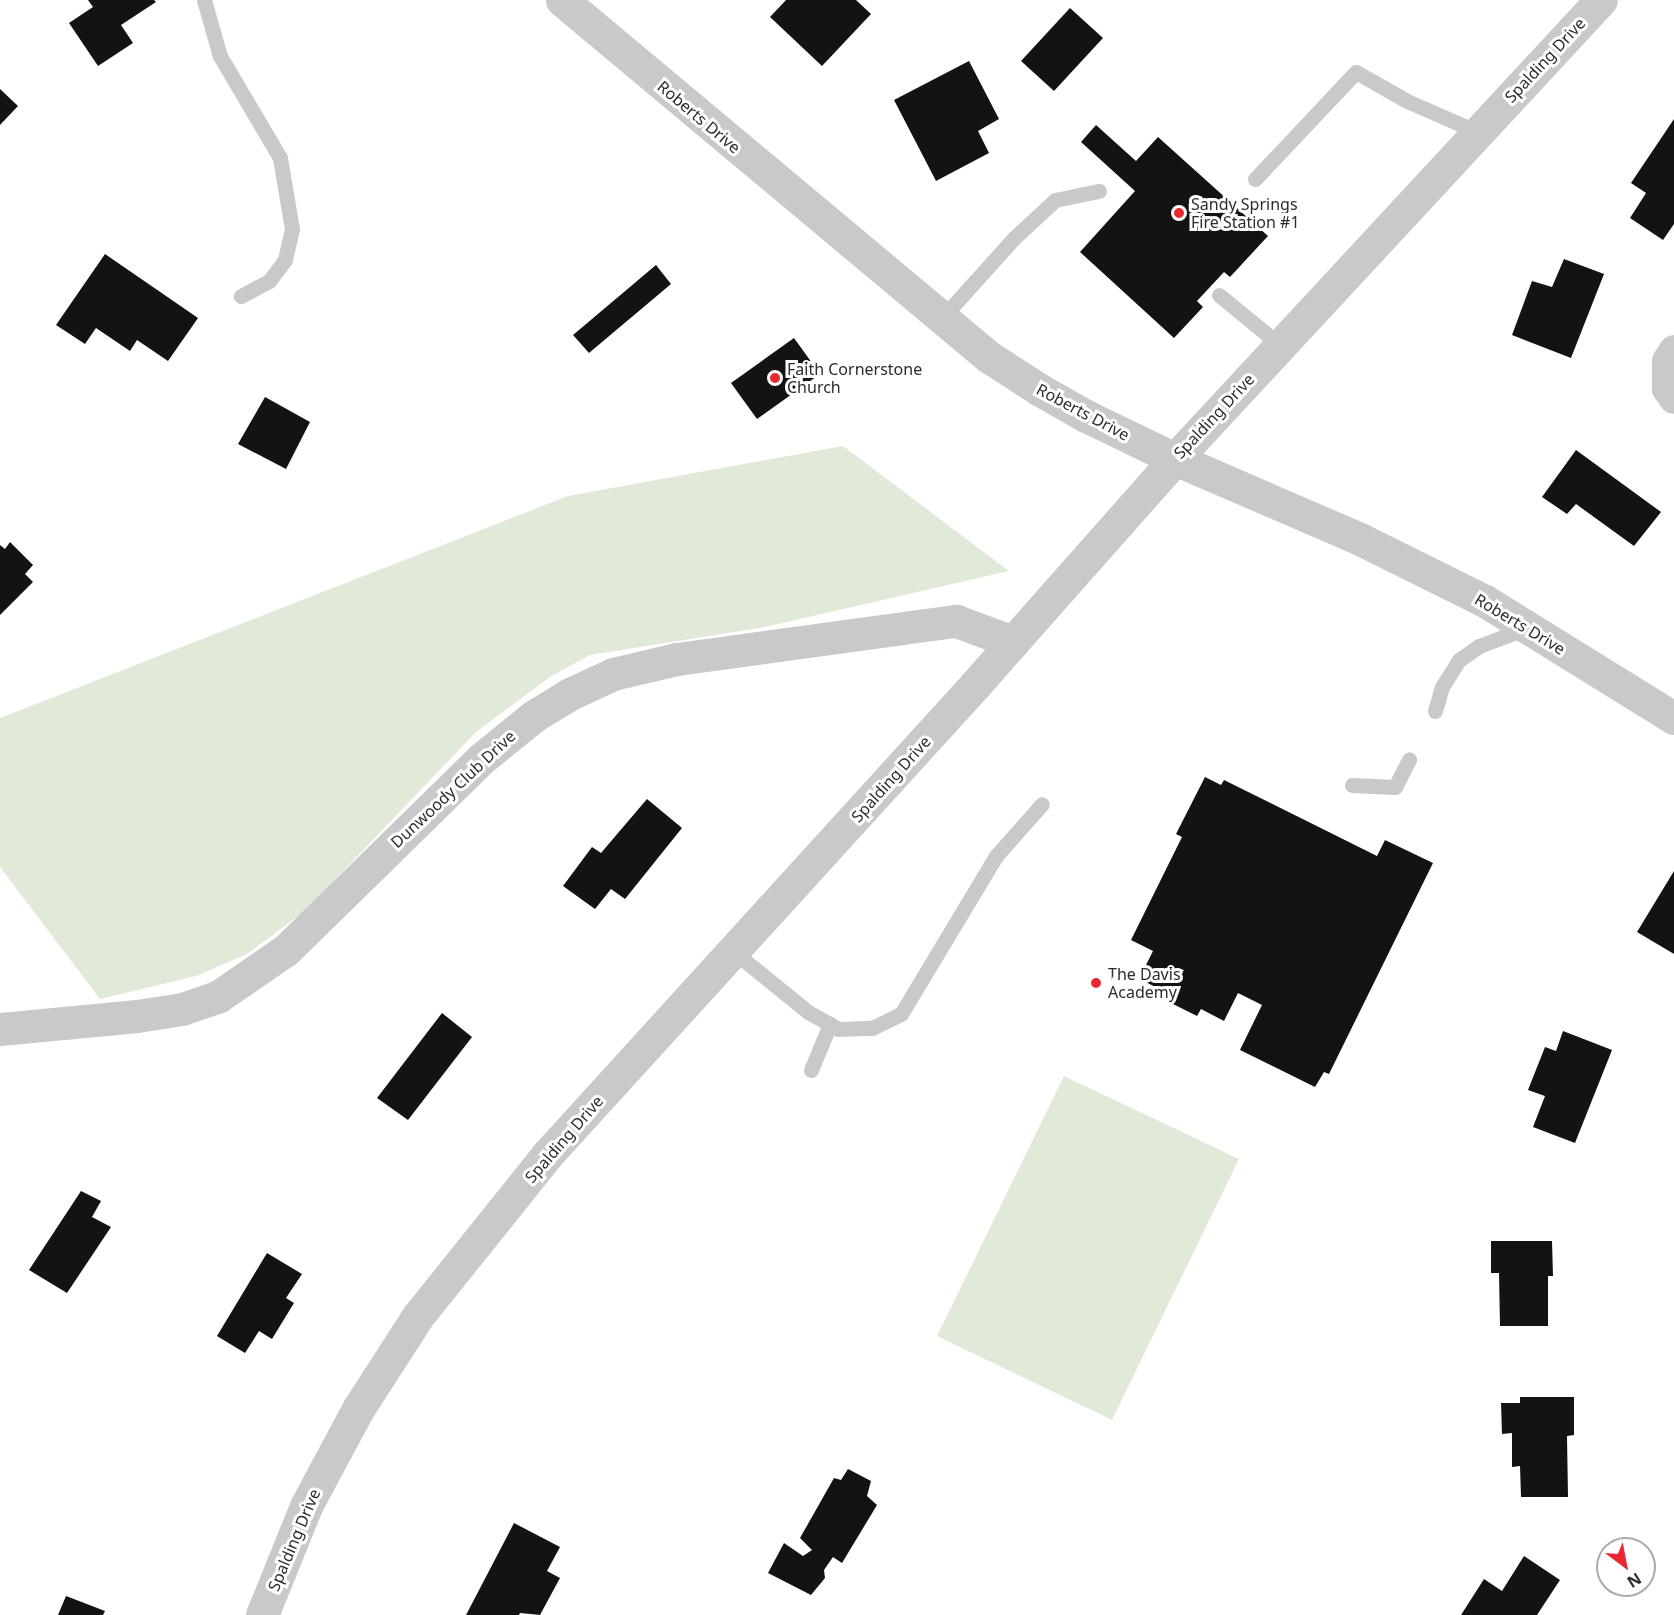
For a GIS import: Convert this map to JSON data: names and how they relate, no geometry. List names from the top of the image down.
{
  "streets": {
    "street": ["Spalding Drive", "Roberts Drive", "Dunwoody Club Drive"]
  },
  "crossings": [
    ["Spalding Drive", "Roberts Drive"],
    ["Spalding Drive", "Dunwoody Club Drive"]
  ],
  "places": ["Sandy Springs Fire Station #1", "Faith Cornerstone Church", "The Davis Academy"],
  "north": "bottom right"
}
